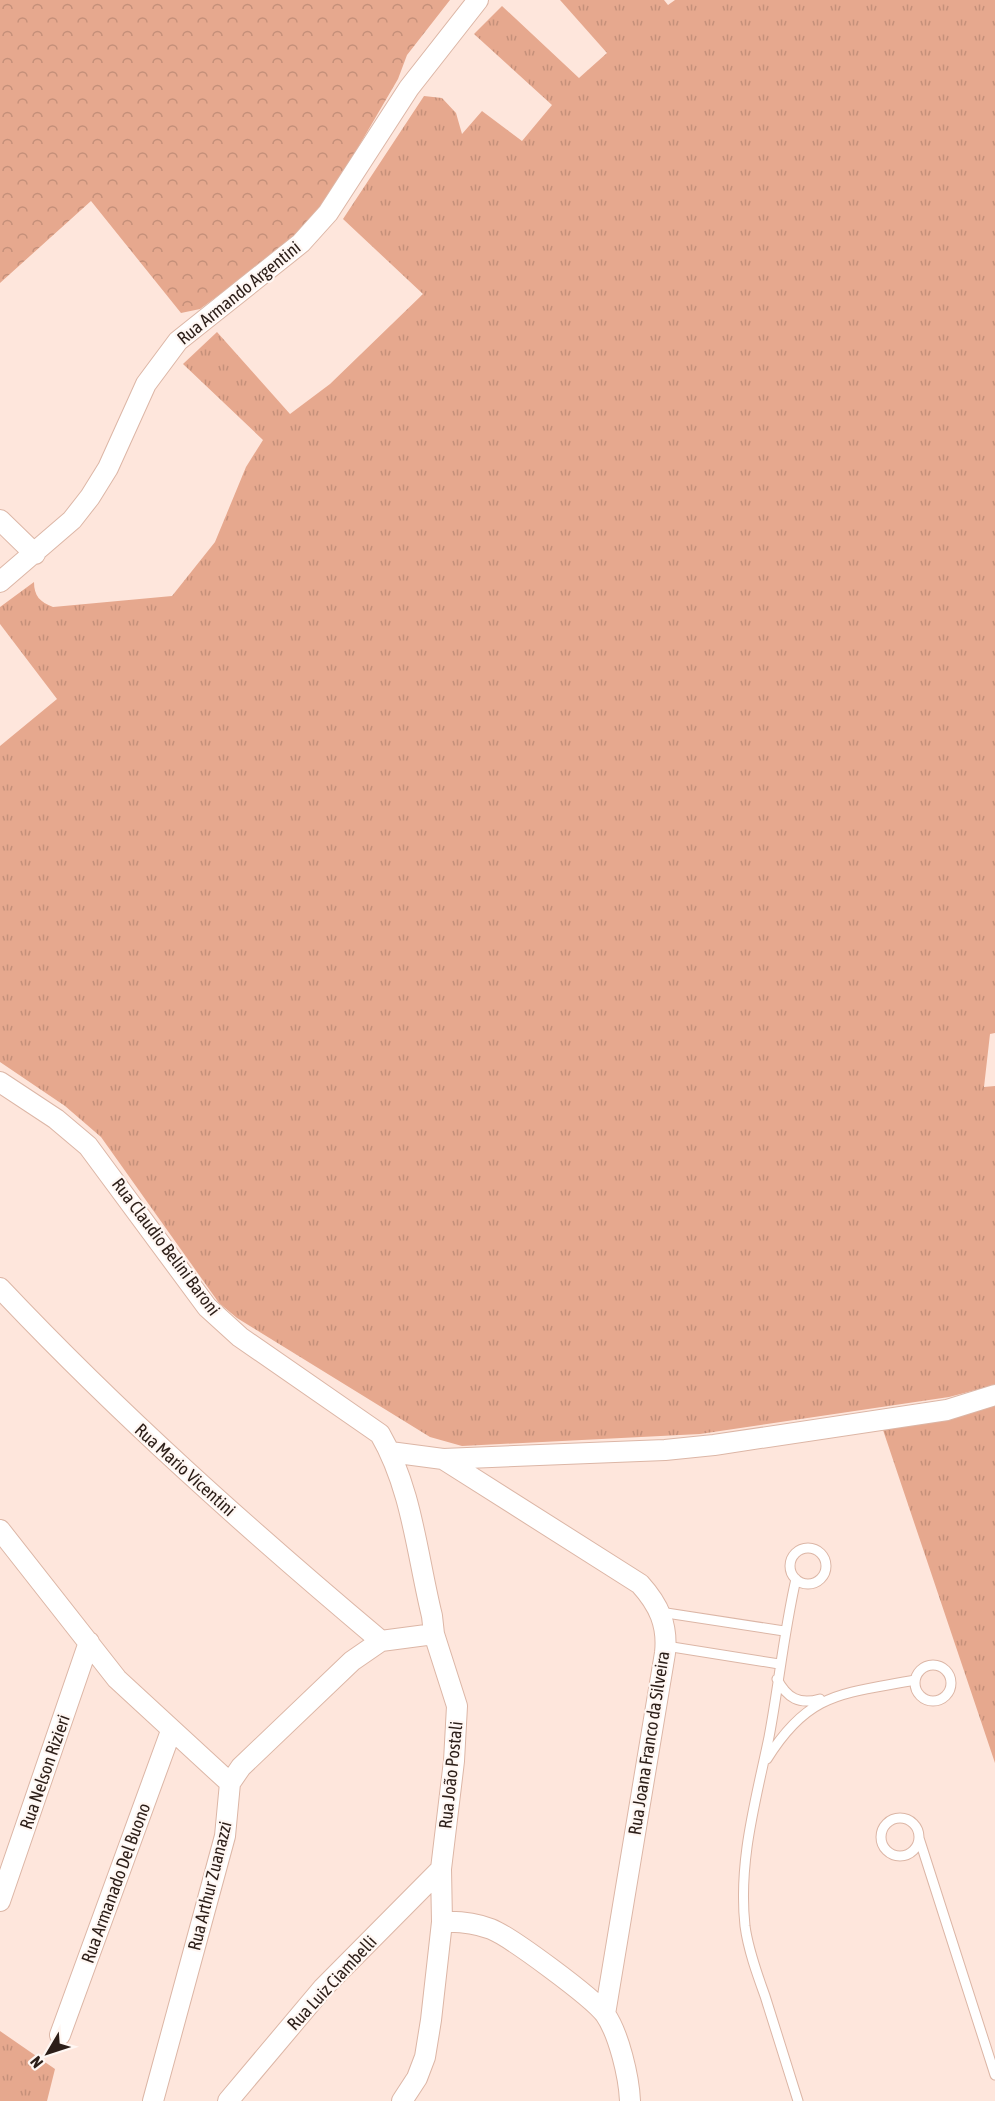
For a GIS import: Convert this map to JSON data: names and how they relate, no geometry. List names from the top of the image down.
{
  "streets": {
    "street": [
      "Rua Armando Argentini",
      "Rua Claudio Belini Baroni",
      "Rua Mario Vicentini",
      "Rua Joana Franco da Silveira",
      "Rua Nelson Rizieri",
      "Rua João Postali",
      "Rua Armanado Del Buono",
      "Rua Arthur Zuanazzi",
      "Rua Luiz Ciambelli"
    ]
  },
  "crossings": [
    ["Rua Claudio Belini Baroni", "Rua Joana Franco da Silveira"],
    ["Rua Claudio Belini Baroni", "Rua João Postali"],
    ["Rua Joana Franco da Silveira", "Rua João Postali"],
    ["Rua João Postali", "Rua Luiz Ciambelli"]
  ],
  "north": "bottom left"
}
